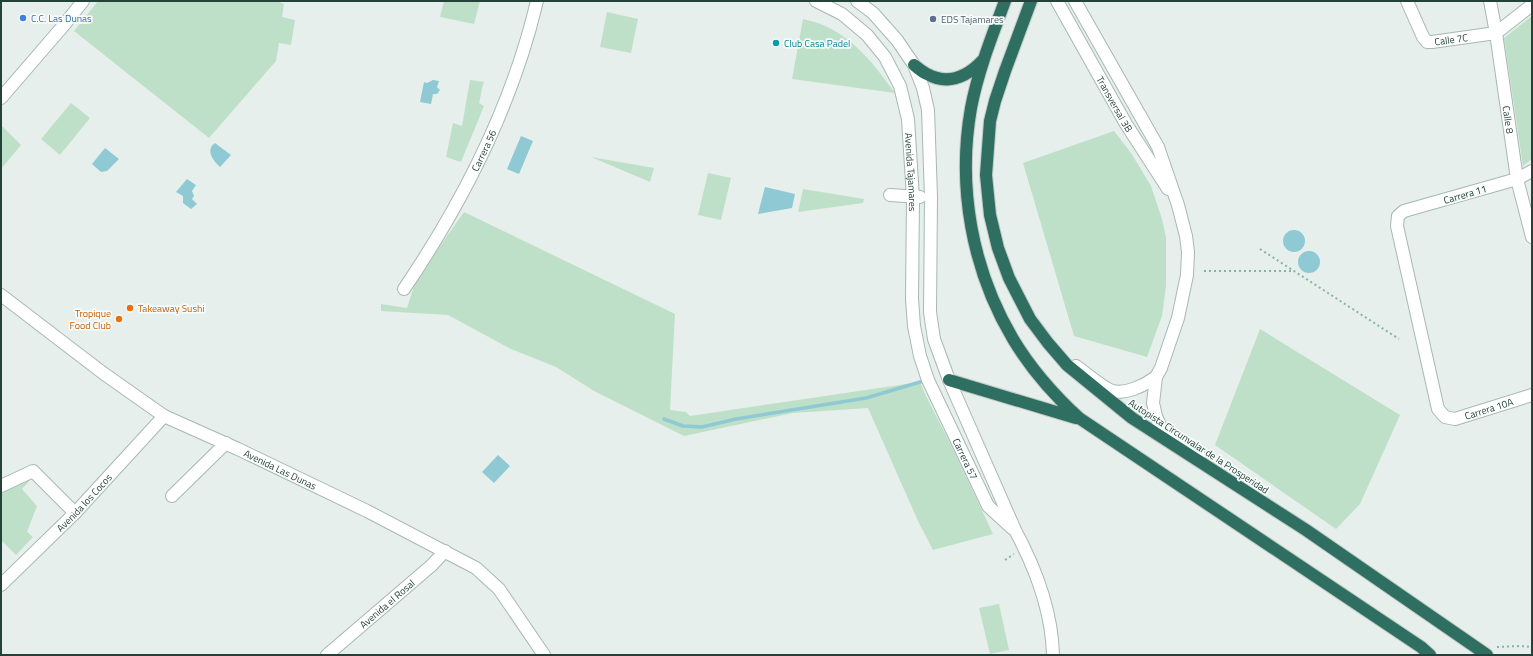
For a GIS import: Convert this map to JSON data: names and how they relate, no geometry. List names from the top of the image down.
{
  "streets": {
    "highway": ["Autopista Circunvalar de la Prosperidad"],
    "street": [
      "Calle 7C",
      "Transversal 3B",
      "Calle 8",
      "Carrera 56",
      "Avenida Tajamares",
      "Carrera 11",
      "Carrera 10A",
      "Carrera 57",
      "Avenida Las Dunas",
      "Avenida los Cocos",
      "Avenida el Rosal"
    ]
  },
  "crossings": [
    ["Calle 7C", "Calle 8"],
    ["Transversal 3B", "Autopista Circunvalar de la Prosperidad"],
    ["Calle 8", "Carrera 11"],
    ["Avenida Tajamares", "Carrera 57"],
    ["Carrera 11", "Carrera 10A"],
    ["Avenida Las Dunas", "Avenida los Cocos"],
    ["Avenida Las Dunas", "Avenida el Rosal"]
  ],
  "places": [
    "C.C. Las Dunas",
    "EDS Tajamares",
    "Club Casa Padel",
    "Takeaway Sushi",
    "Tropique Food Club"
  ]
}
